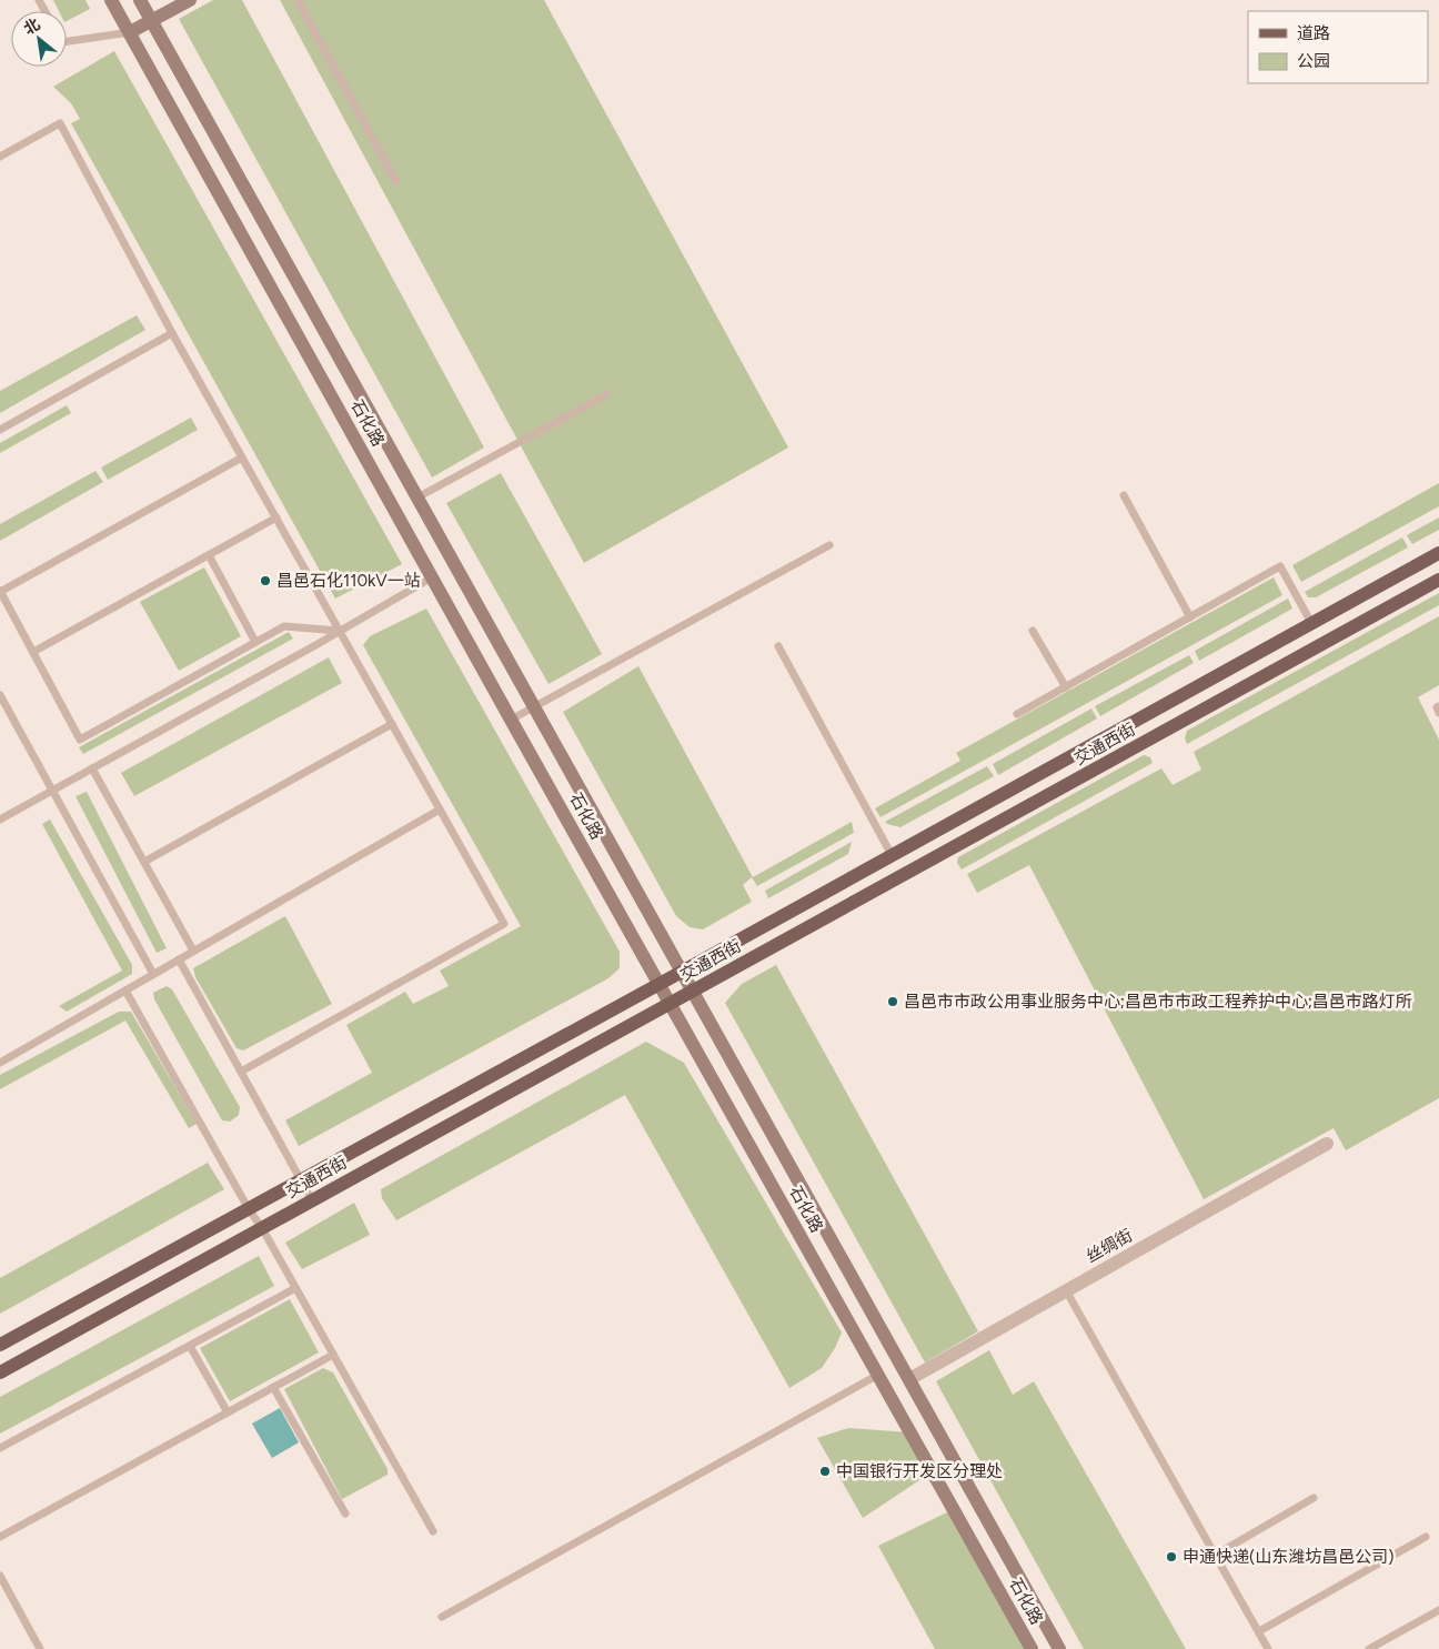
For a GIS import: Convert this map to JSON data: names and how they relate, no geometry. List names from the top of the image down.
{
  "streets": {
    "main road": ["石化路", "交通西街"],
    "street": ["丝绸街"]
  },
  "crossings": [
    ["石化路", "交通西街"],
    ["石化路", "丝绸街"]
  ],
  "places": [
    "昌邑石化110kV一站",
    "昌邑市市政公用事业服务中心;昌邑市市政工程养护中心;昌邑市路灯所",
    "中国银行开发区分理处",
    "申通快递(山东潍坊昌邑公司)"
  ],
  "legend": ["道路", "公园"],
  "north": "top left"
}
